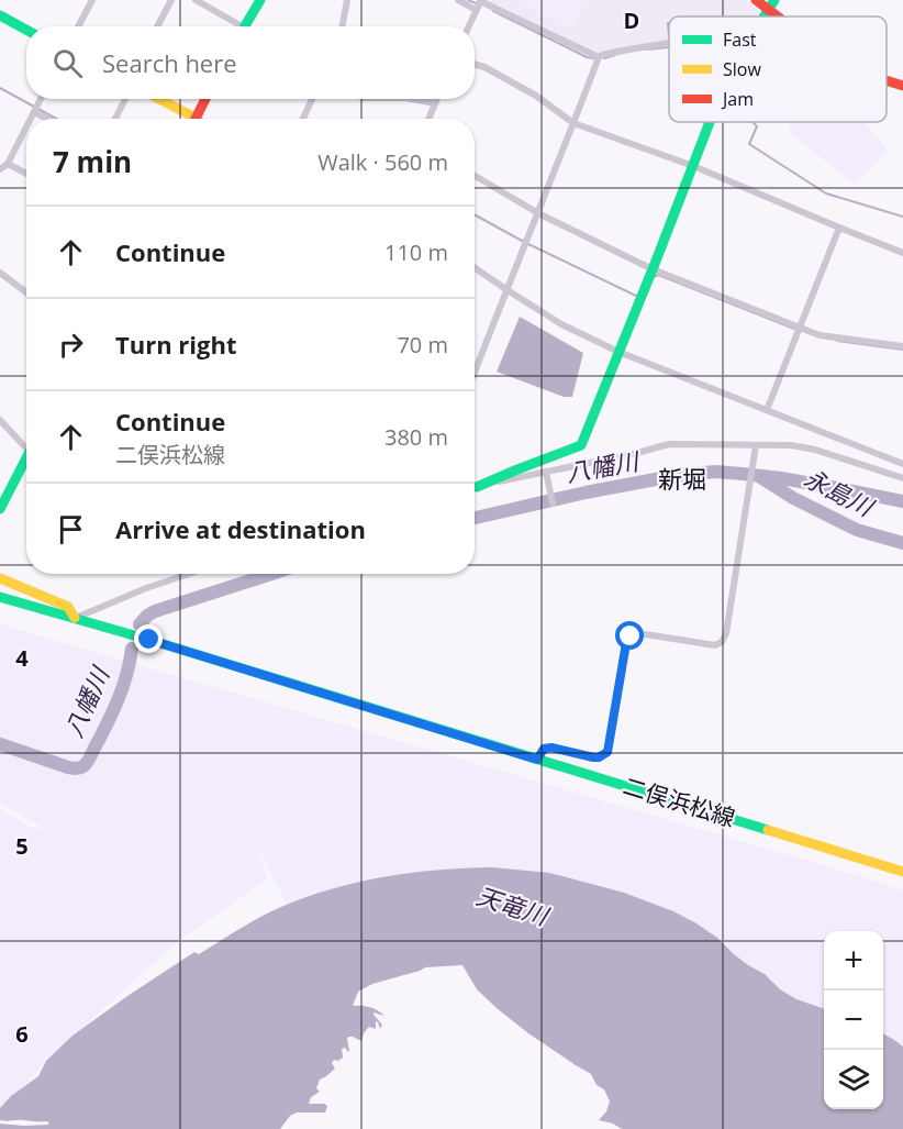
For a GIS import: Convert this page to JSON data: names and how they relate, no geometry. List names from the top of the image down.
{
  "streets": {
    "main road": ["二俣浜松線"]
  },
  "districts": ["新堀"],
  "water": ["八幡川", "永島川", "天竜川"],
  "legend": ["Fast", "Slow", "Jam"],
  "page": {
    "search": "Search here",
    "heading": ["7 min", "Walk · 560 m"],
    "list": [
      ["Continue", "110 m"],
      ["Turn right", "70 m"],
      ["Continue", "二俣浜松線", "380 m"],
      "Arrive at destination"
    ],
    "map_buttons": ["+", "−"]
  },
  "grid": {
    "columns": ["D"],
    "rows": ["4", "5", "6"]
  }
}
